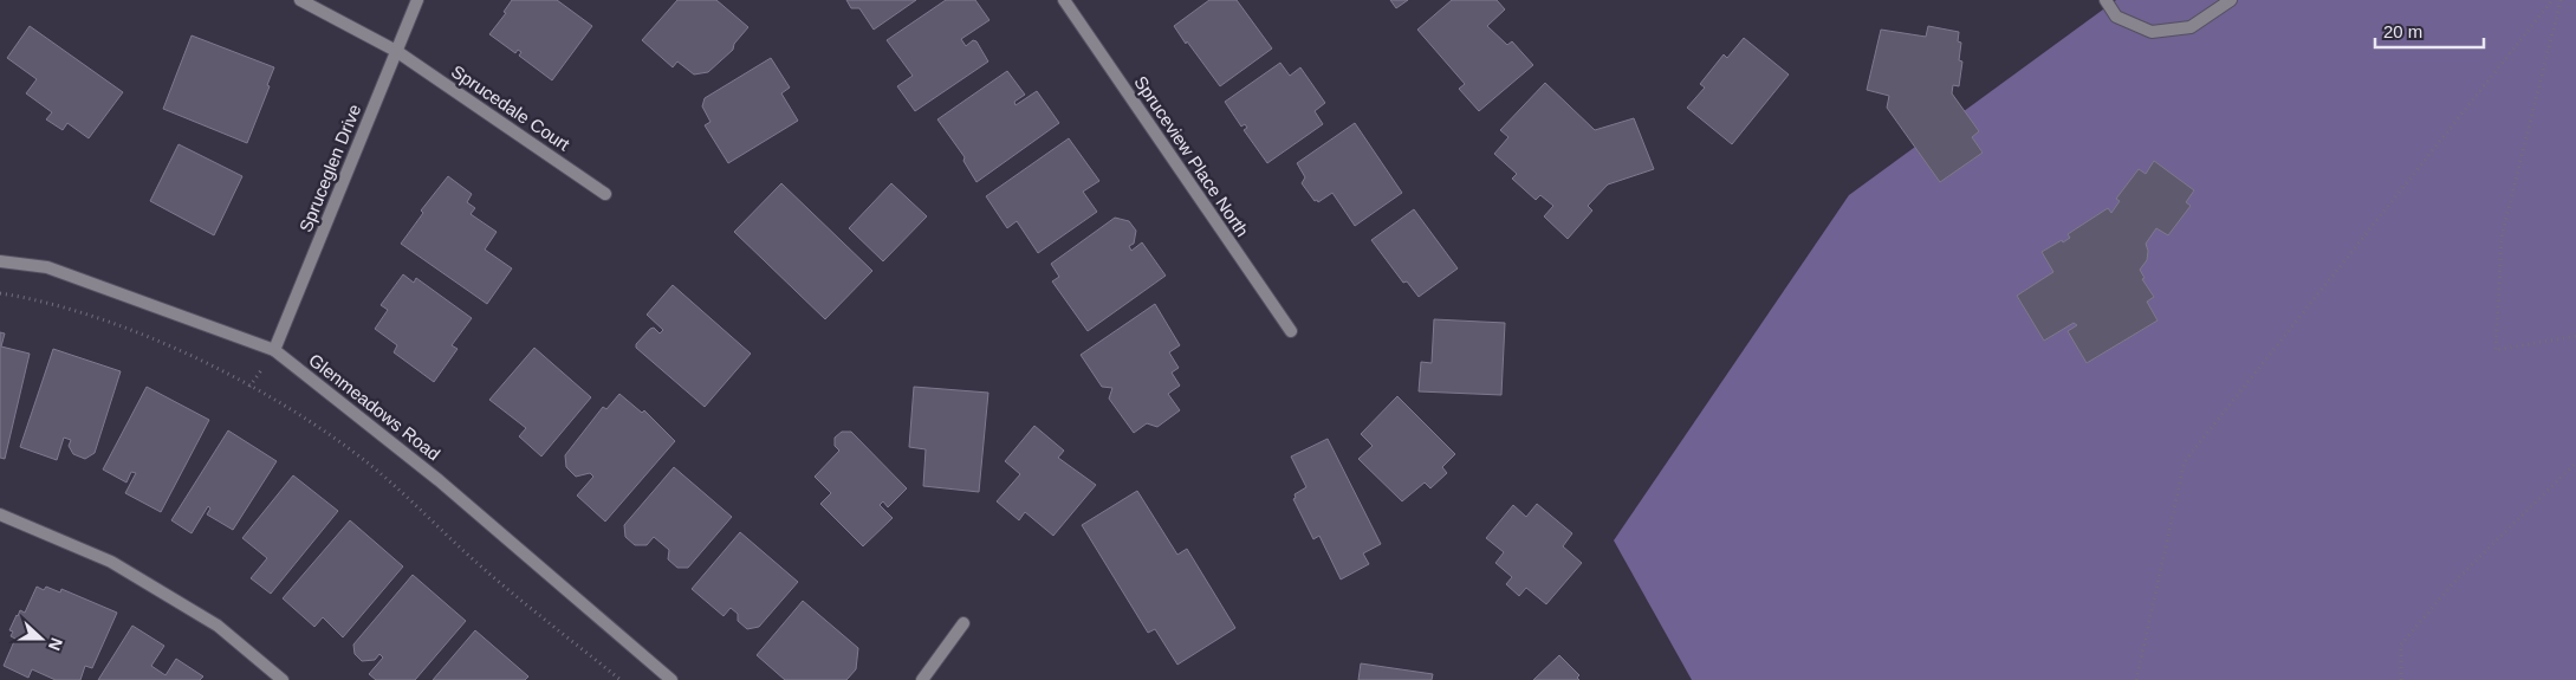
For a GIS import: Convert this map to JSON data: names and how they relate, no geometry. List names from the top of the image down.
{
  "streets": {
    "street": [
      "Sprucedale Court",
      "Spruceview Place North",
      "Spruceglen Drive",
      "Glenmeadows Road"
    ]
  },
  "crossings": [
    ["Sprucedale Court", "Spruceglen Drive"],
    ["Spruceglen Drive", "Glenmeadows Road"]
  ],
  "scale_bar": "20 m",
  "north": "right"
}
